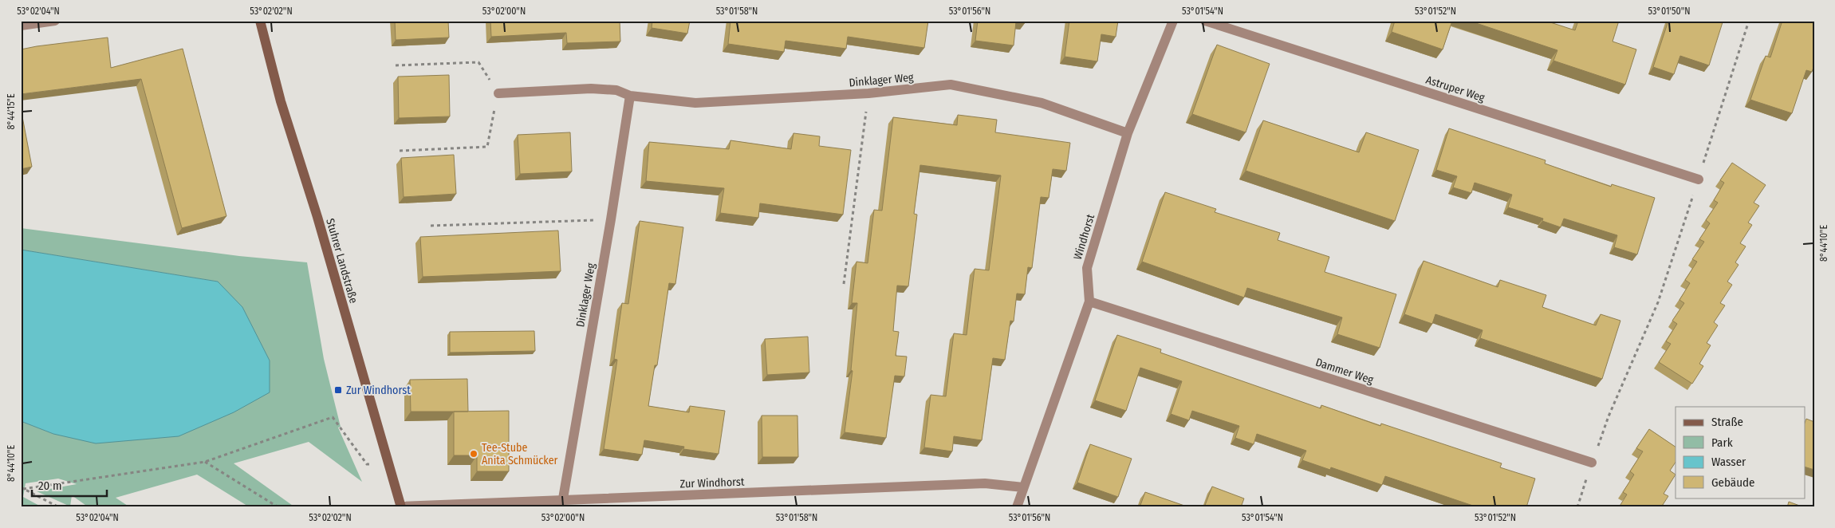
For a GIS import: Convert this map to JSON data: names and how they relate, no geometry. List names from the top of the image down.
{
  "streets": {
    "main road": ["Stuhrer Landstraße"],
    "street": [
      "Dinklager Weg",
      "Astruper Weg",
      "Windhorst",
      "Dammer Weg",
      "Zur Windhorst"
    ]
  },
  "crossings": [
    ["Dinklager Weg", "Windhorst"],
    ["Dinklager Weg", "Zur Windhorst"],
    ["Windhorst", "Dammer Weg"],
    ["Windhorst", "Zur Windhorst"],
    ["Stuhrer Landstraße", "Zur Windhorst"]
  ],
  "places": {
    "transit": ["Zur Windhorst"],
    "other": ["Tee-Stube Anita Schmücker"]
  },
  "legend": [
    "Straße",
    "Park",
    "Wasser",
    "Gebäude"
  ],
  "scale_bar": "20 m",
  "coordinates": [
    "53°02'04\"N",
    "53°02'02\"N",
    "53°02'00\"N",
    "53°01'58\"N",
    "53°01'56\"N",
    "53°01'54\"N",
    "53°01'52\"N",
    "53°01'50\"N",
    "8°44'15\"E",
    "8°44'10\"E"
  ]
}
